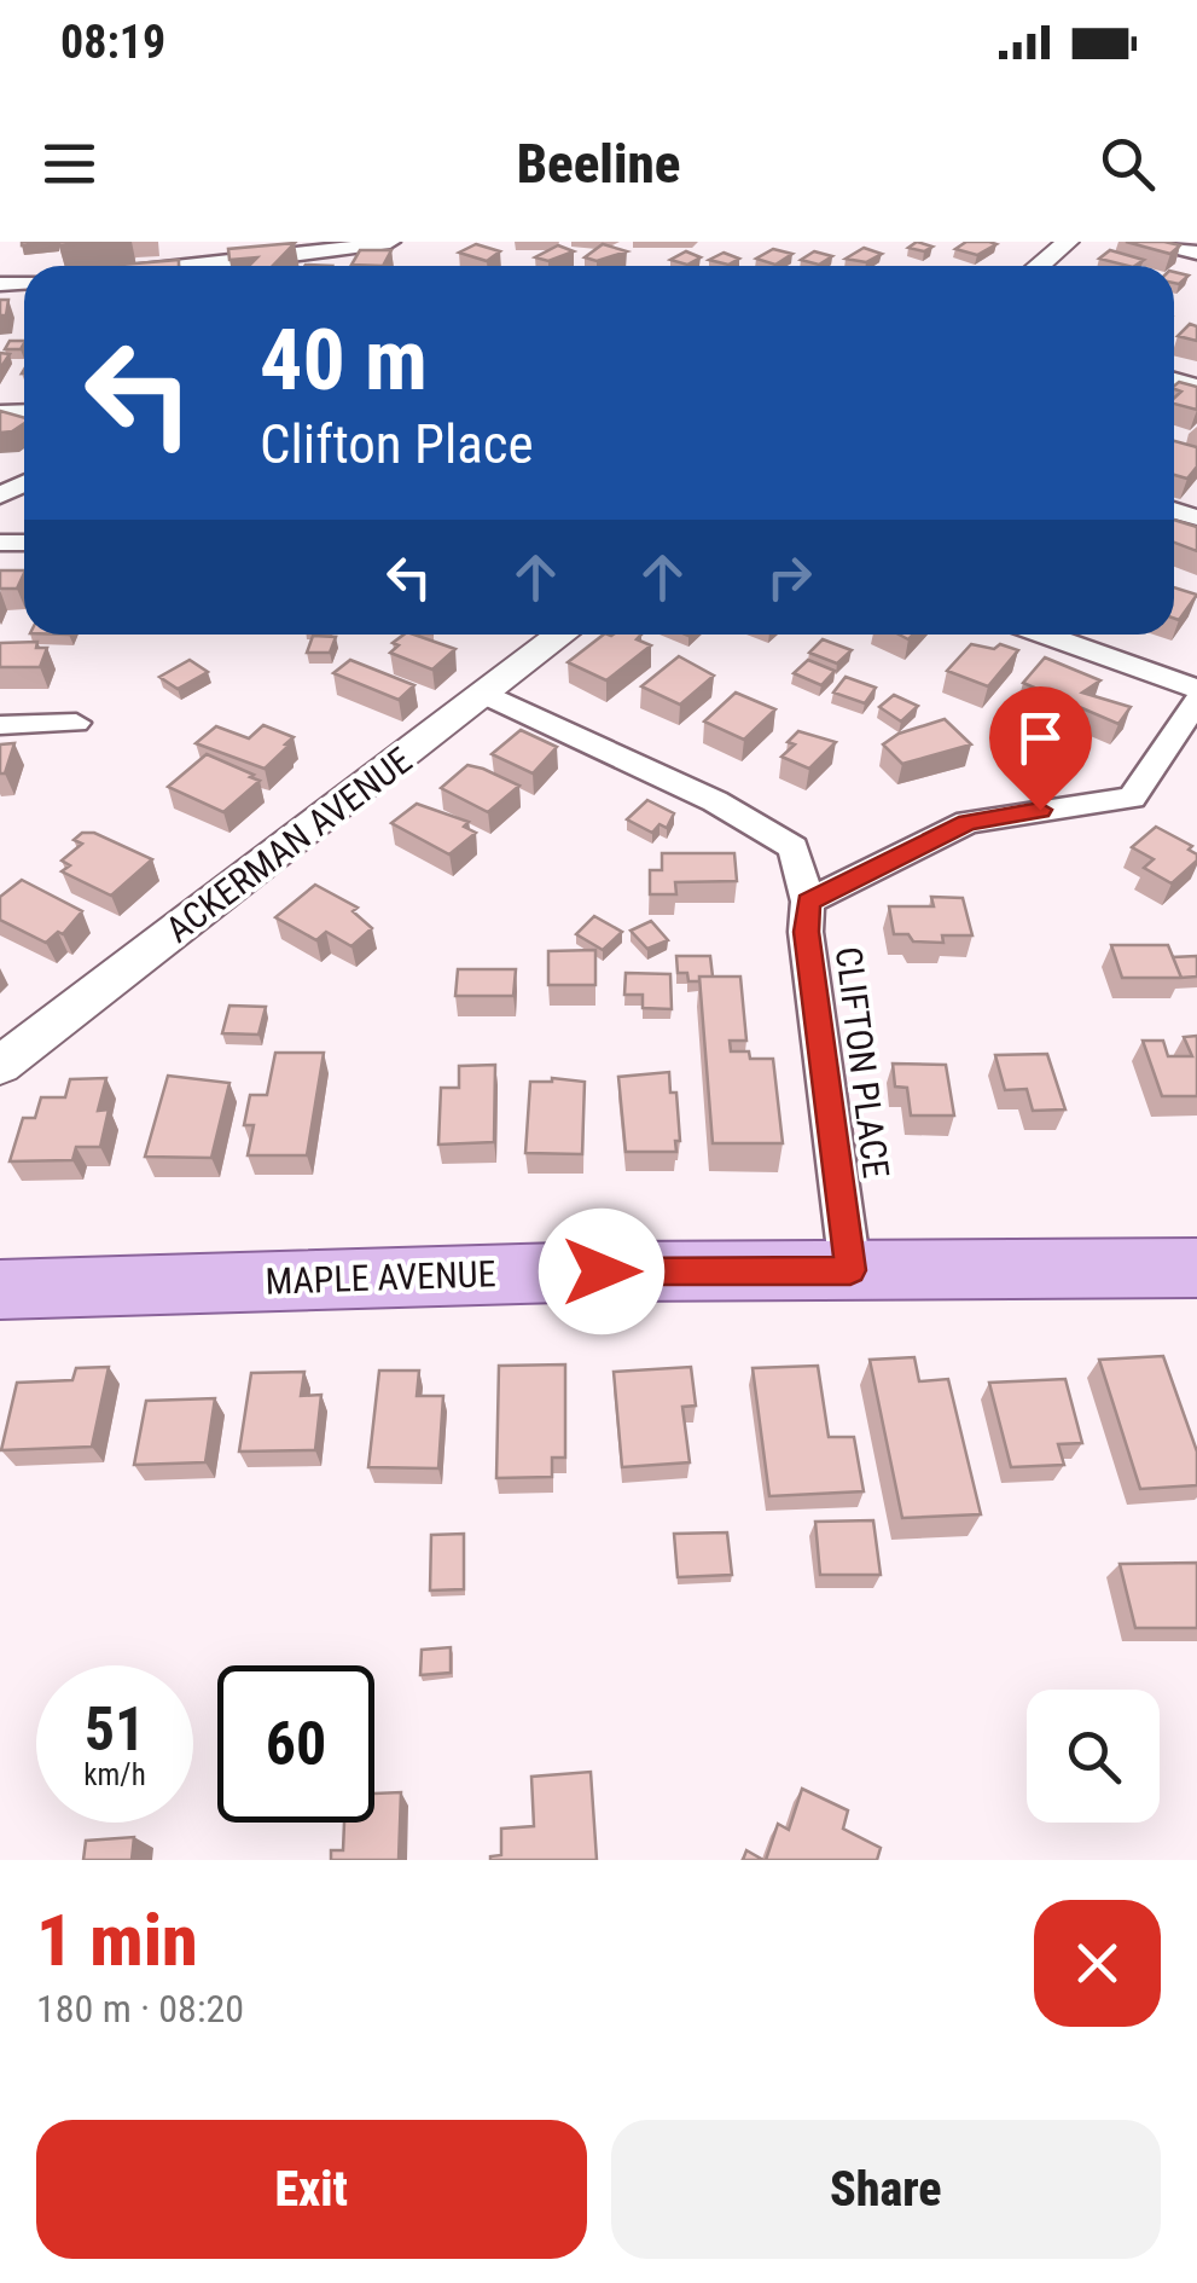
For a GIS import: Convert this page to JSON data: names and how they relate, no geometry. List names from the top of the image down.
{
  "streets": {
    "main road": ["MAPLE AVENUE"],
    "street": ["ACKERMAN AVENUE", "CLIFTON PLACE"]
  },
  "crossings": [
    ["ACKERMAN AVENUE", "CLIFTON PLACE"],
    ["CLIFTON PLACE", "MAPLE AVENUE"]
  ],
  "page": {
    "status": "08:19",
    "header": "Beeline",
    "turn": ["40 m", "Clifton Place"],
    "speed": "51 km/h",
    "limit": "60",
    "heading": ["1 min", "180 m · 08:20"],
    "buttons": ["Exit", "Share"]
  }
}
